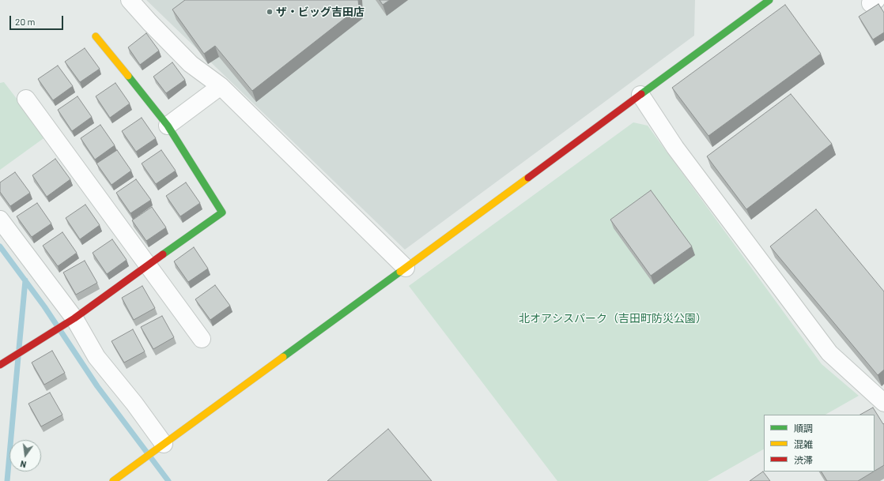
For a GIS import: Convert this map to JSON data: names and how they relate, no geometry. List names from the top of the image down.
{
  "parks": ["北オアシスパーク（吉田町防災公園）"],
  "places": ["ザ・ビッグ吉田店"],
  "legend": ["順調", "混雑", "渋滞"],
  "scale_bar": "20 m",
  "north": "bottom"
}
